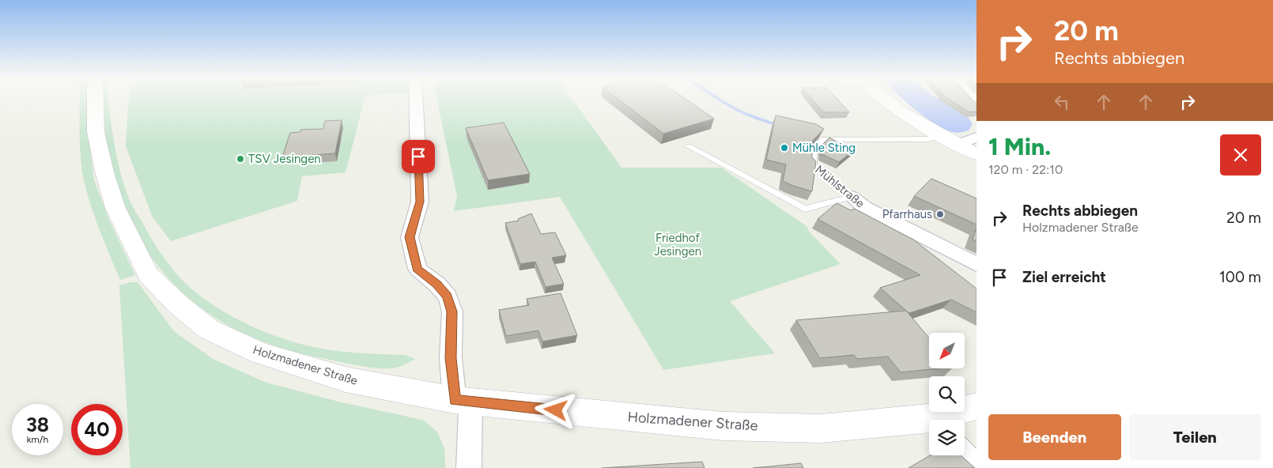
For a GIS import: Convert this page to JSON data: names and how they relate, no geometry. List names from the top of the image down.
{
  "streets": {
    "street": ["Mühlstraße", "Holzmadener Straße"]
  },
  "parks": ["Friedhof Jesingen"],
  "places": ["Mühle Sting", "TSV Jesingen", "Pfarrhaus"],
  "north": "bottom left",
  "page": {
    "turn": ["20 m", "Rechts abbiegen"],
    "heading": ["1 Min.", "120 m · 22:10"],
    "list": [
      {
        "name": "Rechts abbiegen",
        "note": "Holzmadener Straße",
        "value": "20 m"
      },
      {
        "name": "Ziel erreicht",
        "value": "100 m"
      }
    ],
    "speed": "38 km/h",
    "limit": "40",
    "buttons": ["Beenden", "Teilen"]
  }
}
